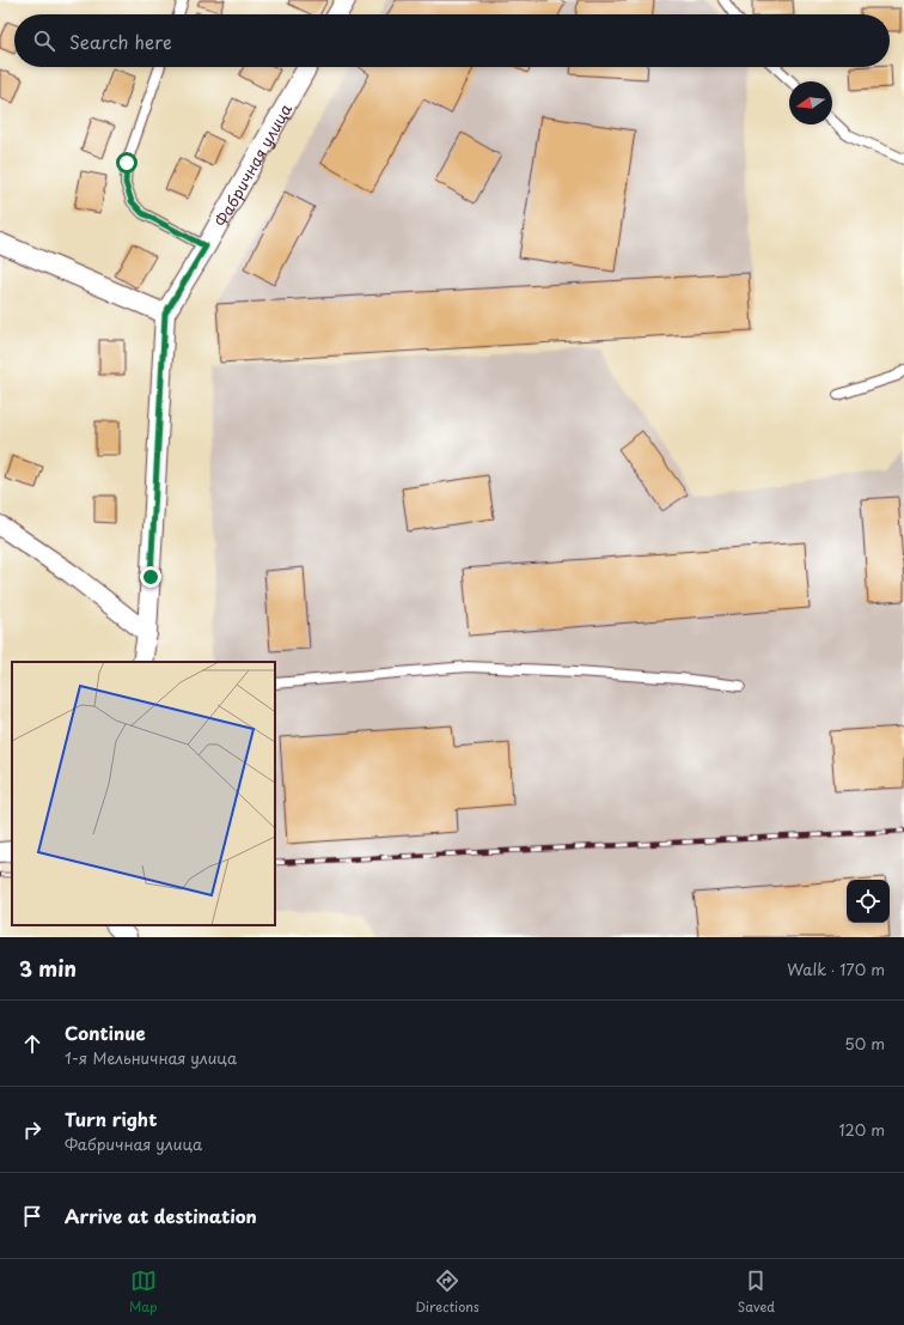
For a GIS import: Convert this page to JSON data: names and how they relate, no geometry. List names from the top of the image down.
{
  "streets": {
    "street": ["Фабричная улица"]
  },
  "north": "left",
  "page": {
    "search": "Search here",
    "heading": ["3 min", "Walk · 170 m"],
    "list": [
      ["Continue", "1-я Мельничная улица", "50 m"],
      ["Turn right", "Фабричная улица", "120 m"],
      "Arrive at destination"
    ],
    "nav": ["Map", "Directions", "Saved"]
  }
}
